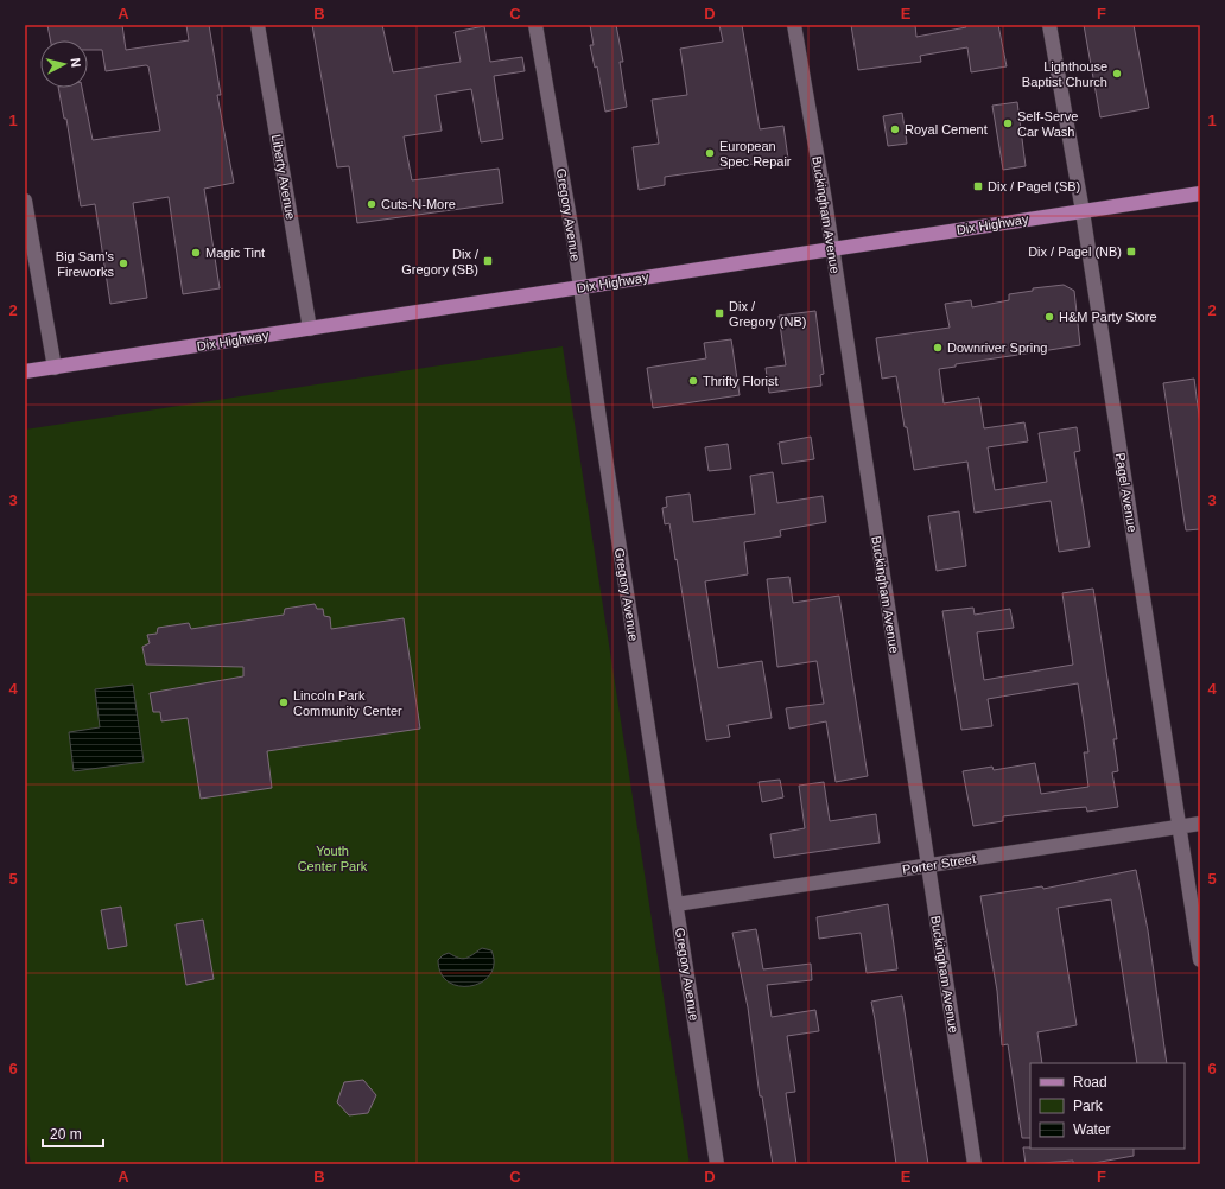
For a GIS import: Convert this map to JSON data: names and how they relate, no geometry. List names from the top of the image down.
{
  "streets": {
    "main road": ["Dix Highway"],
    "street": [
      "Liberty Avenue",
      "Gregory Avenue",
      "Buckingham Avenue",
      "Pagel Avenue",
      "Porter Street"
    ]
  },
  "crossings": [
    ["Liberty Avenue", "Dix Highway"],
    ["Gregory Avenue", "Dix Highway"],
    ["Gregory Avenue", "Porter Street"],
    ["Buckingham Avenue", "Dix Highway"],
    ["Buckingham Avenue", "Porter Street"],
    ["Dix Highway", "Pagel Avenue"],
    ["Pagel Avenue", "Porter Street"]
  ],
  "parks": ["Youth Center Park"],
  "places": {
    "other": [
      "Lighthouse Baptist Church",
      "Self-Serve Car Wash",
      "Royal Cement",
      "European Spec Repair",
      "Cuts-N-More",
      "Magic Tint",
      "Big Sam's Fireworks",
      "H&M Party Store",
      "Downriver Spring",
      "Thrifty Florist",
      "Lincoln Park Community Center"
    ],
    "transit": [
      "Dix / Pagel (SB)",
      "Dix / Pagel (NB)",
      "Dix / Gregory (SB)",
      "Dix / Gregory (NB)"
    ]
  },
  "legend": ["Road", "Park", "Water"],
  "scale_bar": "20 m",
  "north": "right",
  "grid": {
    "columns": [
      "A",
      "B",
      "C",
      "D",
      "E",
      "F"
    ],
    "rows": [
      "1",
      "2",
      "3",
      "4",
      "5",
      "6"
    ]
  }
}
